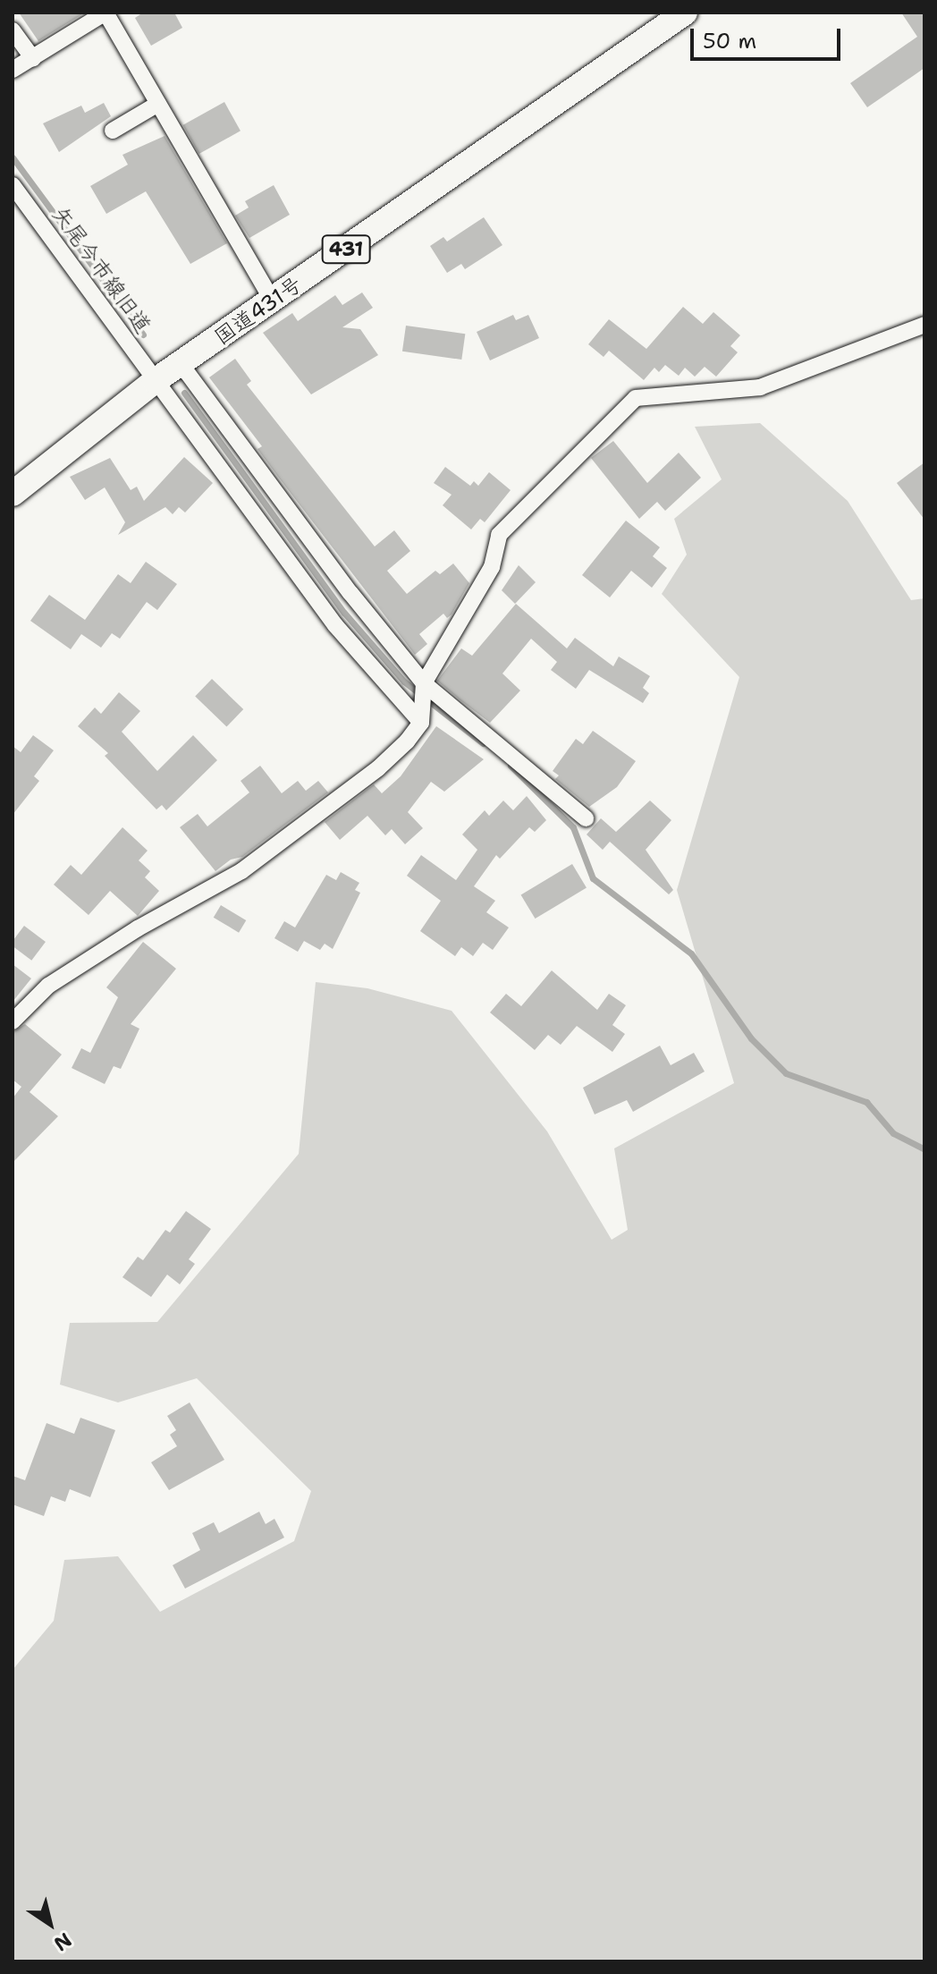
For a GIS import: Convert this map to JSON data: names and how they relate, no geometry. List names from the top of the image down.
{
  "streets": {
    "highway": ["431", "国道431号"],
    "street": ["矢尾今市線旧道"]
  },
  "crossings": [
    ["矢尾今市線旧道", "国道431号"]
  ],
  "scale_bar": "50 m",
  "north": "bottom right"
}
